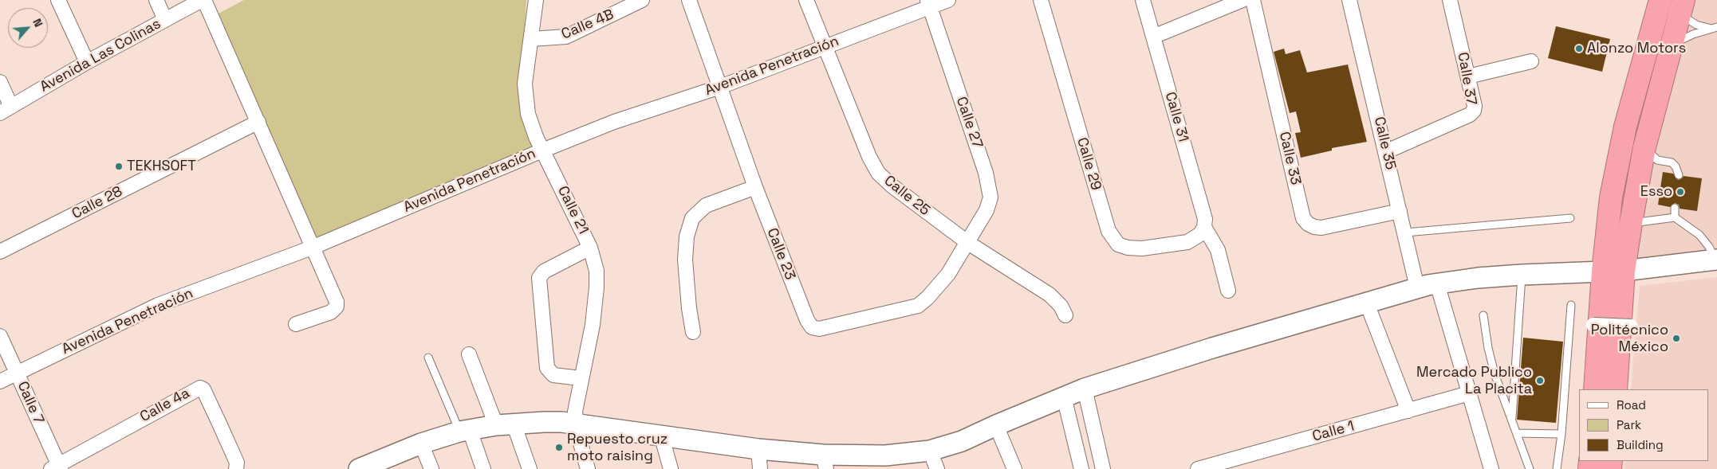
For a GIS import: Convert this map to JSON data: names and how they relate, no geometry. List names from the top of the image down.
{
  "streets": {
    "street": [
      "Calle 4B",
      "Avenida Las Colinas",
      "Avenida Penetración",
      "Calle 37",
      "Calle 31",
      "Calle 27",
      "Calle 35",
      "Calle 33",
      "Calle 29",
      "Calle 25",
      "Calle 28",
      "Calle 21",
      "Calle 23",
      "Calle 7",
      "Calle 4a",
      "Calle 1"
    ]
  },
  "crossings": [
    ["Calle 4B", "Calle 21"],
    ["Avenida Penetración", "Calle 27"],
    ["Avenida Penetración", "Calle 25"],
    ["Avenida Penetración", "Calle 21"],
    ["Avenida Penetración", "Calle 23"],
    ["Avenida Penetración", "Calle 7"],
    ["Calle 37", "Calle 35"],
    ["Calle 31", "Calle 29"],
    ["Calle 27", "Calle 25"],
    ["Calle 27", "Calle 23"],
    ["Calle 35", "Calle 33"],
    ["Calle 25", "Calle 23"],
    ["Calle 7", "Calle 4a"]
  ],
  "places": [
    "Alonzo Motors",
    "TEKHSOFT",
    "Esso",
    "Politécnico México",
    "Mercado Publico La Placita",
    "Repuesto cruz moto raising"
  ],
  "legend": ["Road", "Park", "Building"],
  "north": "top right"
}
